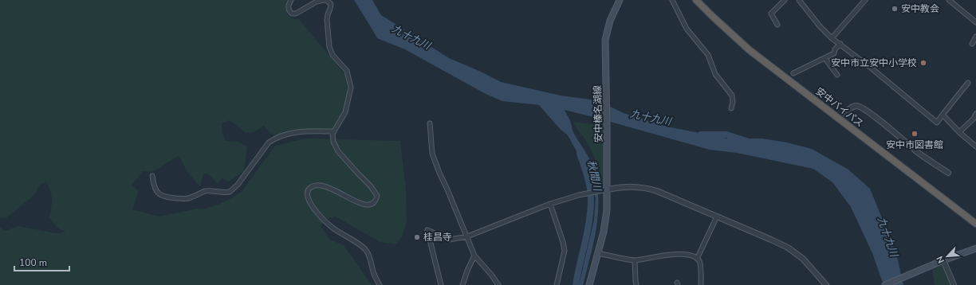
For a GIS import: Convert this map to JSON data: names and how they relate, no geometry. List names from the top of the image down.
{
  "streets": {
    "highway": ["安中バイパス"],
    "main road": ["安中榛名湖線"]
  },
  "water": ["九十九川", "秋間川"],
  "places": [
    "安中教会",
    "安中市立安中小学校",
    "安中市図書館",
    "桂昌寺"
  ],
  "scale_bar": "100 m",
  "north": "bottom left"
}
